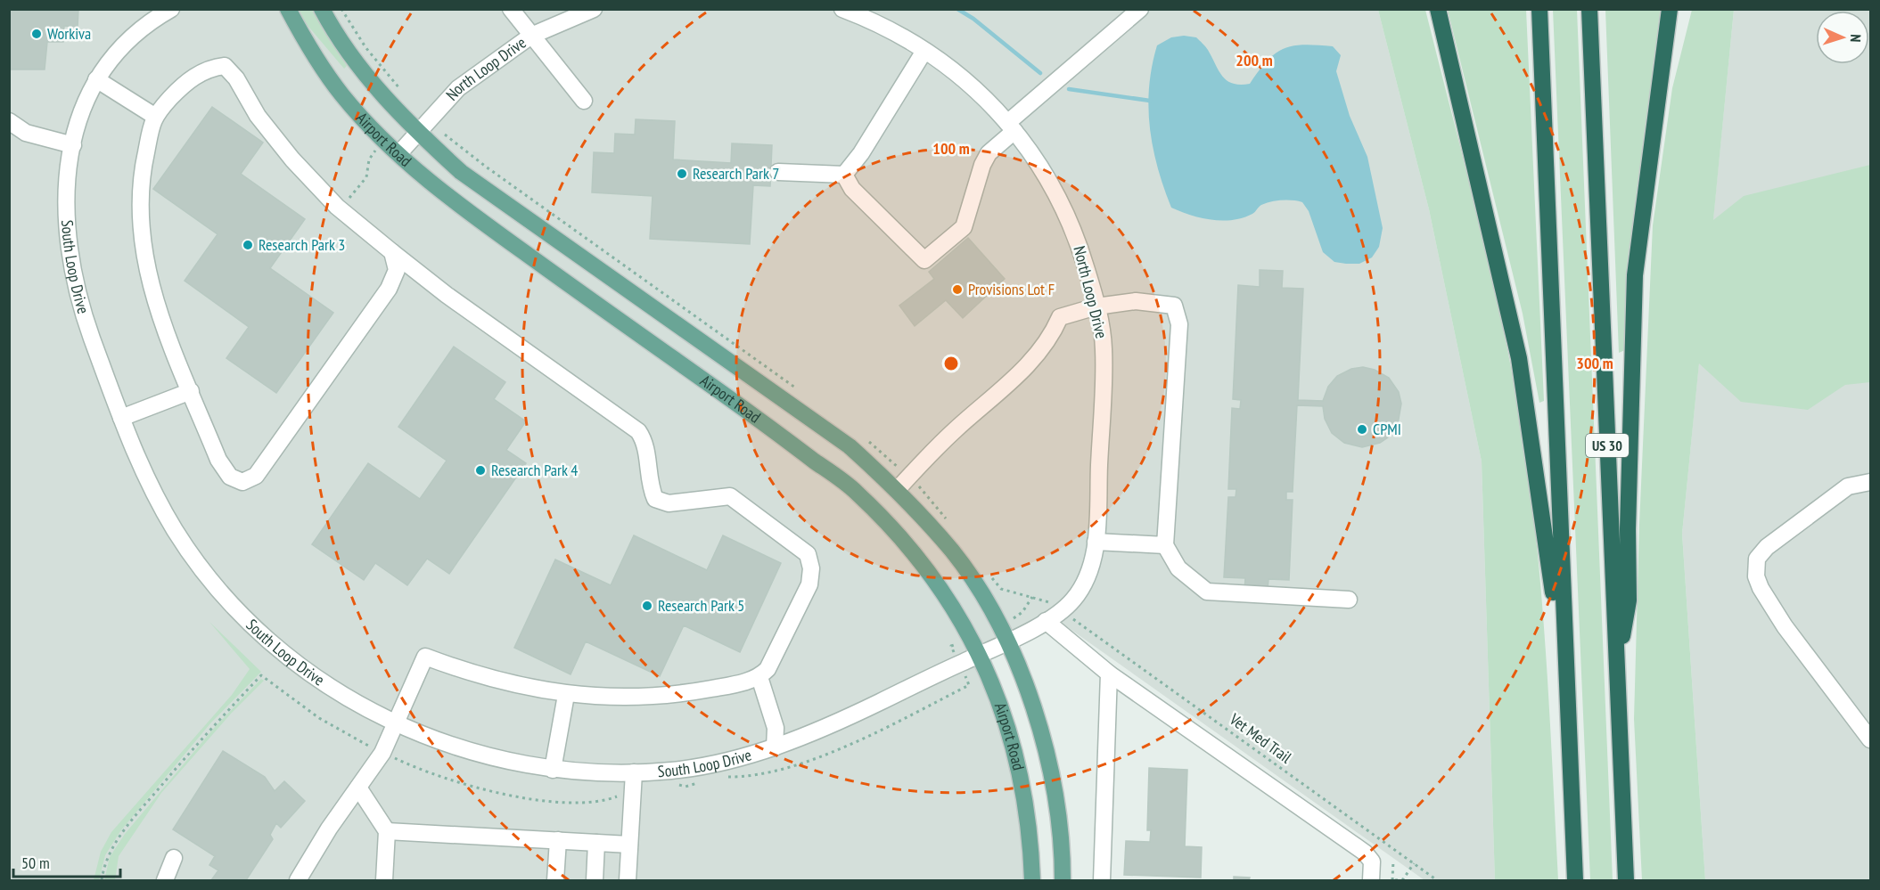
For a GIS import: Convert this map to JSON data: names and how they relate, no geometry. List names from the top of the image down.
{
  "streets": {
    "highway": ["US 30"],
    "main road": ["Airport Road"],
    "street": ["North Loop Drive", "South Loop Drive"],
    "path": ["Vet Med Trail"]
  },
  "crossings": [
    ["North Loop Drive", "Airport Road"],
    ["North Loop Drive", "South Loop Drive"],
    ["Airport Road", "South Loop Drive"]
  ],
  "places": [
    "Workiva",
    "Research Park 7",
    "Research Park 3",
    "Provisions Lot F",
    "CPMI",
    "Research Park 4",
    "Research Park 5"
  ],
  "scale_bar": "50 m",
  "north": "right",
  "rings": ["200 m", "100 m", "300 m"]
}
